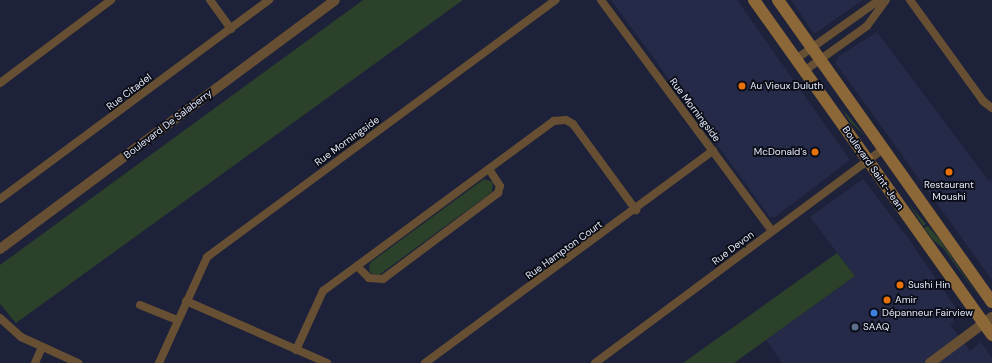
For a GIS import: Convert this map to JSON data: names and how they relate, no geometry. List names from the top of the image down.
{
  "streets": {
    "main road": ["Boulevard Saint-Jean"],
    "street": [
      "Rue Citadel",
      "Rue Morningside",
      "Boulevard De Salaberry",
      "Rue Devon",
      "Rue Hampton Court"
    ]
  },
  "crossings": [
    ["Rue Morningside", "Rue Devon"],
    ["Rue Morningside", "Rue Hampton Court"],
    ["Boulevard Saint-Jean", "Rue Devon"]
  ],
  "places": [
    "Au Vieux Duluth",
    "McDonald's",
    "Restaurant Moushi",
    "Sushi Hin",
    "Amir",
    "Dépanneur Fairview",
    "SAAQ"
  ]
}
